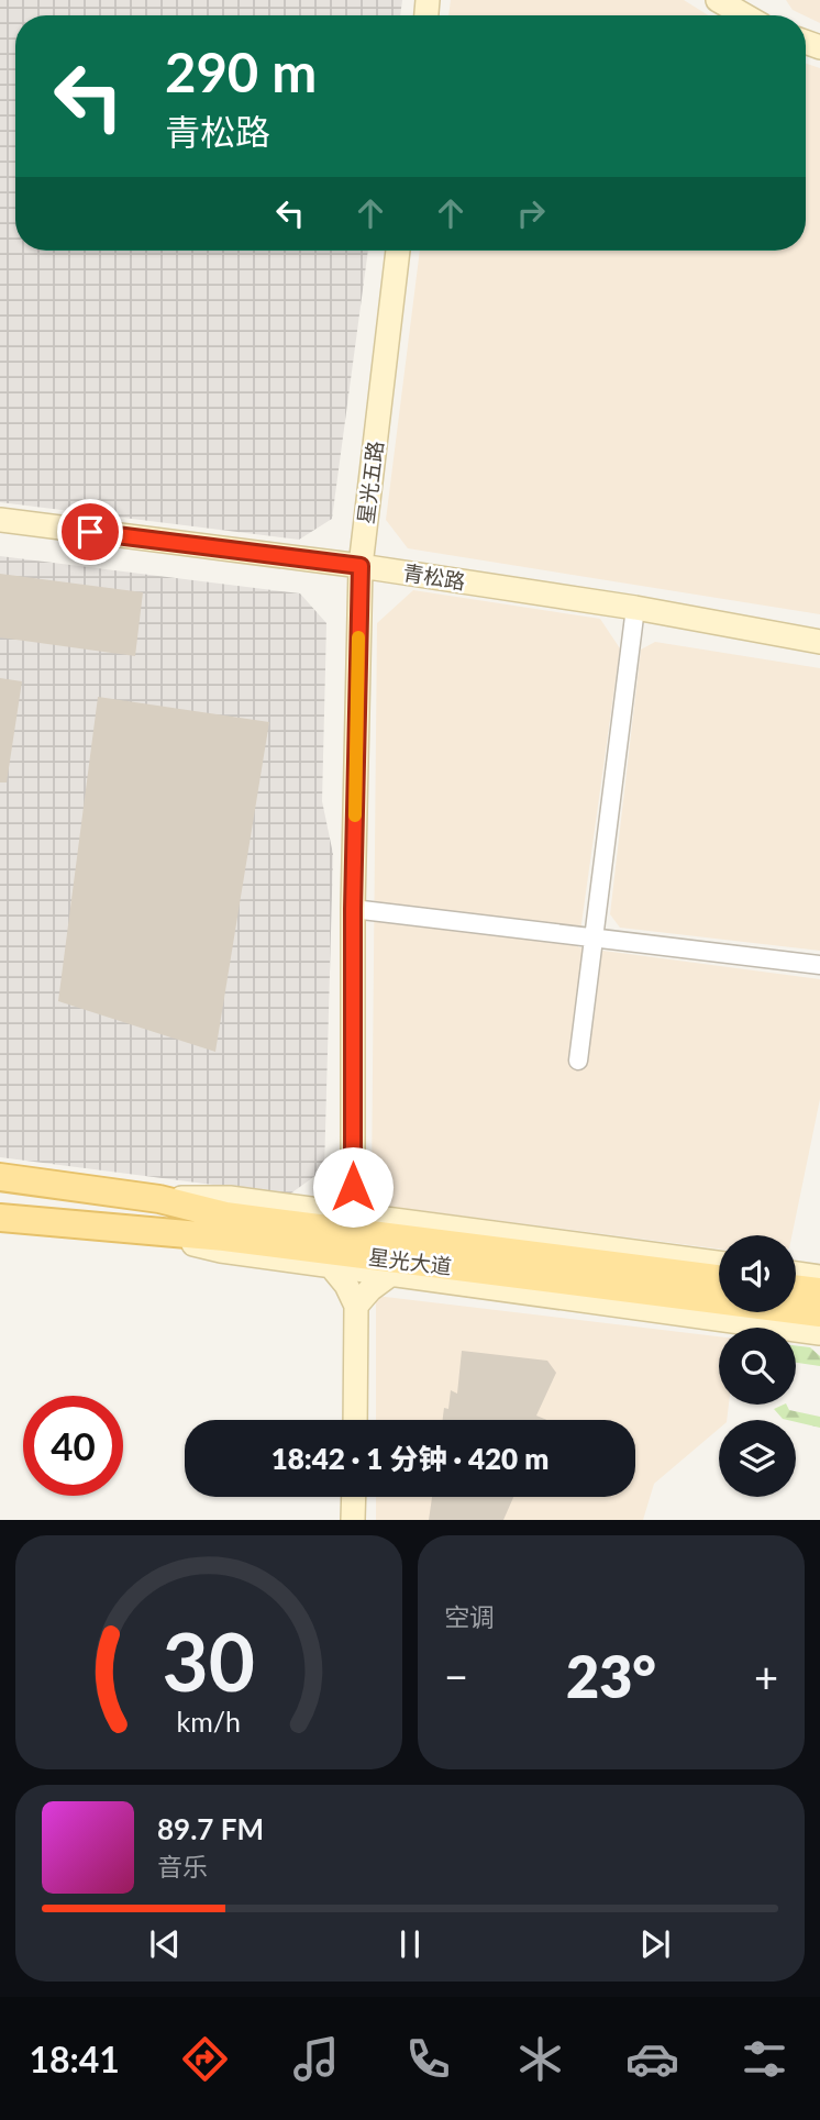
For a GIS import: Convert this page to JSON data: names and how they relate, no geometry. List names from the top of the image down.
{
  "streets": {
    "main road": ["星光大道"],
    "street": ["星光五路", "青松路"]
  },
  "crossings": [
    ["星光五路", "青松路"]
  ],
  "page": {
    "turn": ["290 m", "青松路"],
    "limit": "40",
    "trip": "18:42 · 1 分钟 · 420 m",
    "tile": "空调",
    "heat": ["−", "23°", "+"],
    "song": ["89.7 FM", "音乐"],
    "tabs": "18:41",
    "gauge": ["30", "km/h"]
  }
}
